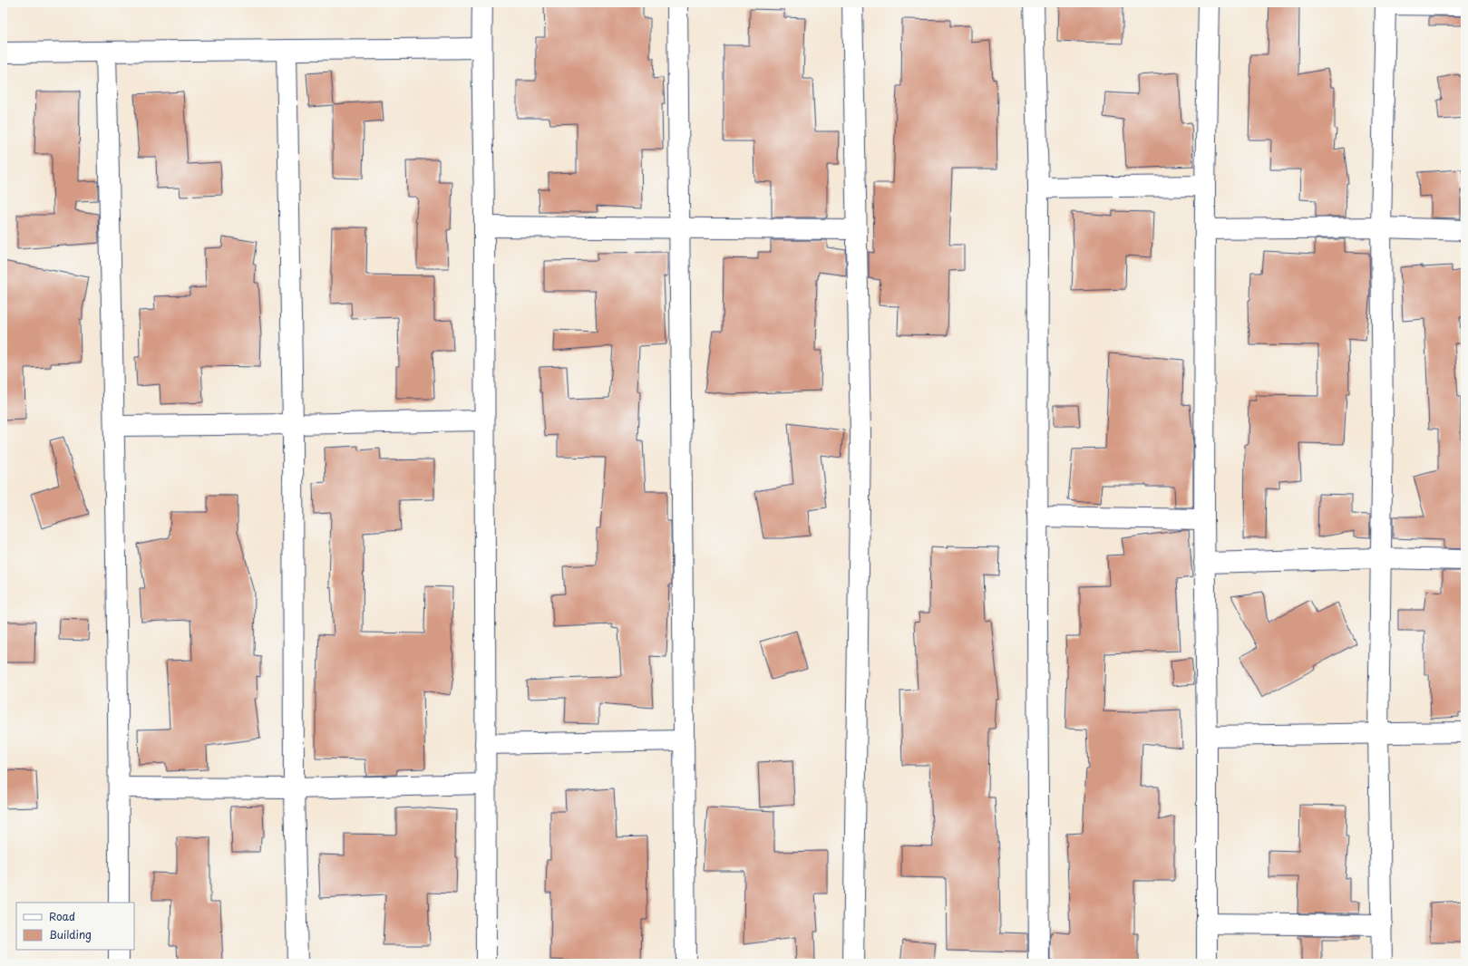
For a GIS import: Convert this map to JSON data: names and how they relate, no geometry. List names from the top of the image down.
{
  "legend": ["Road", "Building"]
}
